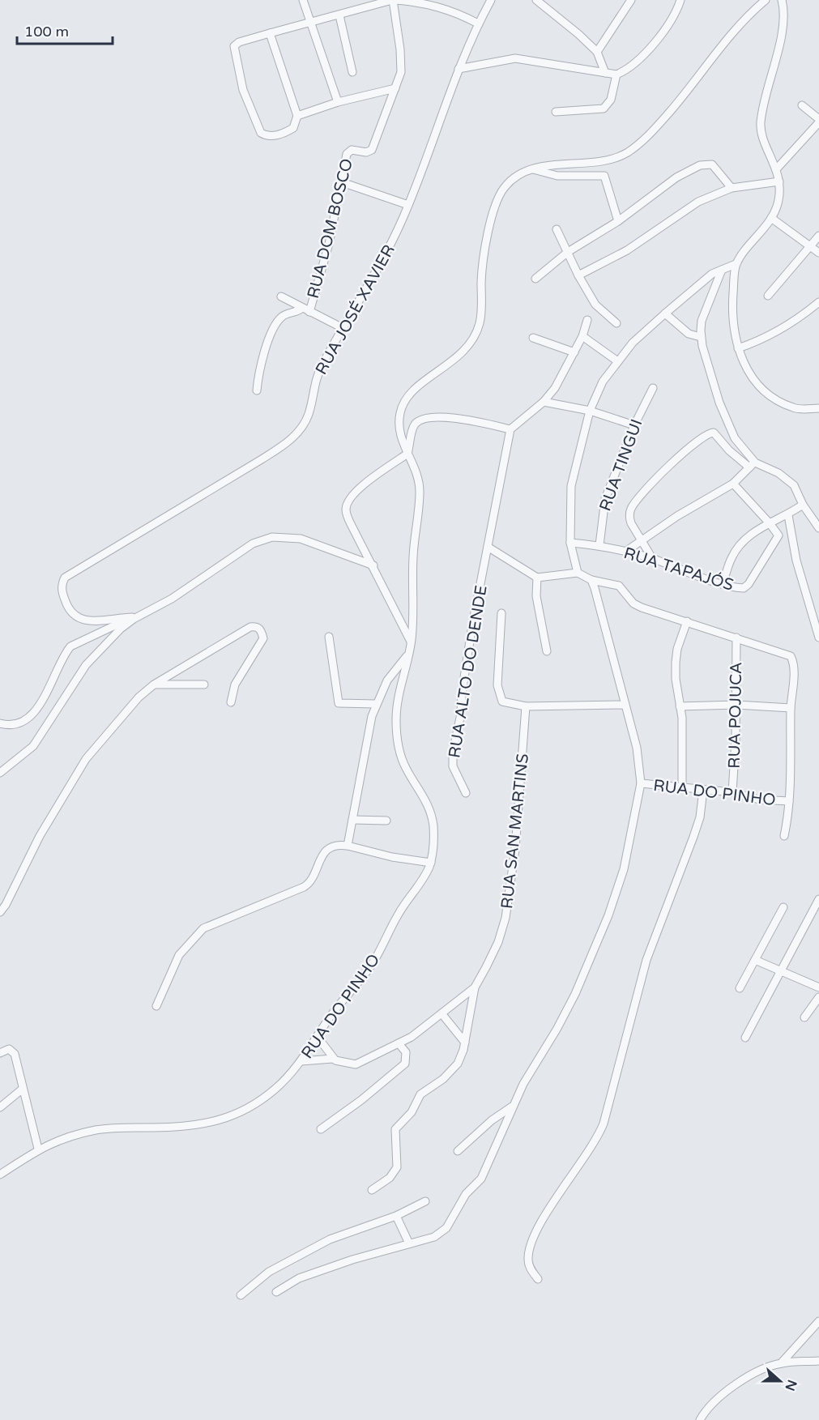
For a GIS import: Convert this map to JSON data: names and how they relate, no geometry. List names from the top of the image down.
{
  "streets": {
    "street": [
      "RUA DOM BOSCO",
      "RUA JOSÉ XAVIER",
      "RUA TINGUI",
      "RUA TAPAJÓS",
      "RUA ALTO DO DENDE",
      "RUA POJUCA",
      "RUA DO PINHO",
      "RUA SAN MARTINS"
    ]
  },
  "crossings": [
    ["RUA TINGUI", "RUA TAPAJÓS"],
    ["RUA POJUCA", "RUA DO PINHO"],
    ["RUA DO PINHO", "RUA SAN MARTINS"]
  ],
  "scale_bar": "100 m",
  "north": "right"
}
